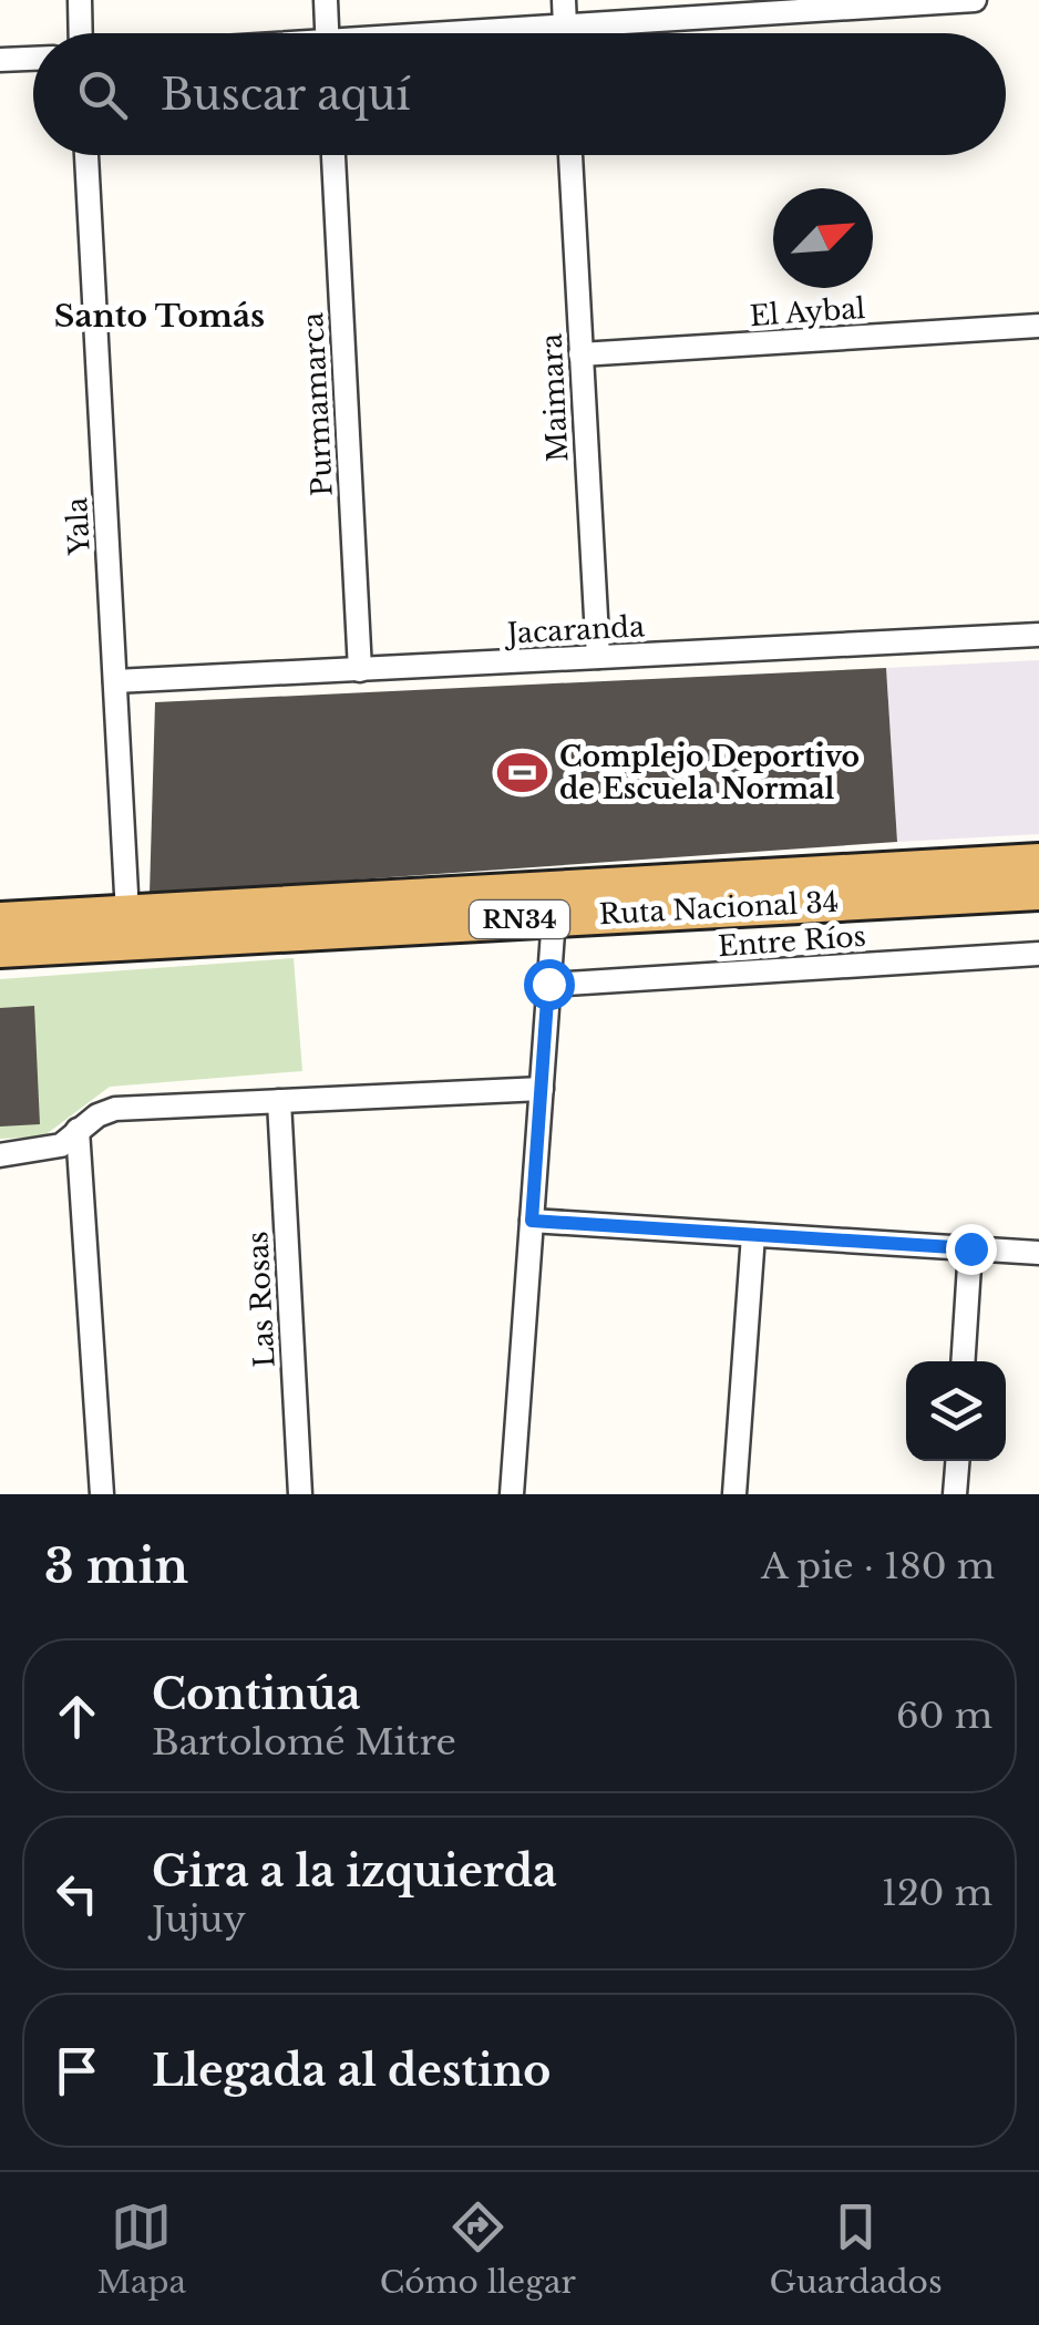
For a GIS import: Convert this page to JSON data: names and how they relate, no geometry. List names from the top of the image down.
{
  "streets": {
    "highway": ["Ruta Nacional 34", "RN34"],
    "street": [
      "El Aybal",
      "Maimara",
      "Purmamarca",
      "Yala",
      "Jacaranda",
      "Entre Ríos",
      "Las Rosas"
    ]
  },
  "crossings": [
    ["El Aybal", "Maimara"],
    ["Maimara", "Jacaranda"],
    ["Purmamarca", "Jacaranda"],
    ["Yala", "Jacaranda"],
    ["Yala", "Ruta Nacional 34"]
  ],
  "districts": ["Santo Tomás"],
  "places": {
    "sports": ["Complejo Deportivo de Escuela Normal"]
  },
  "north": "top right",
  "page": {
    "search": "Buscar aquí",
    "heading": ["3 min", "A pie · 180 m"],
    "list": [
      ["Continúa", "Bartolomé Mitre", "60 m"],
      ["Gira a la izquierda", "Jujuy", "120 m"],
      "Llegada al destino"
    ],
    "nav": ["Mapa", "Cómo llegar", "Guardados"]
  }
}
